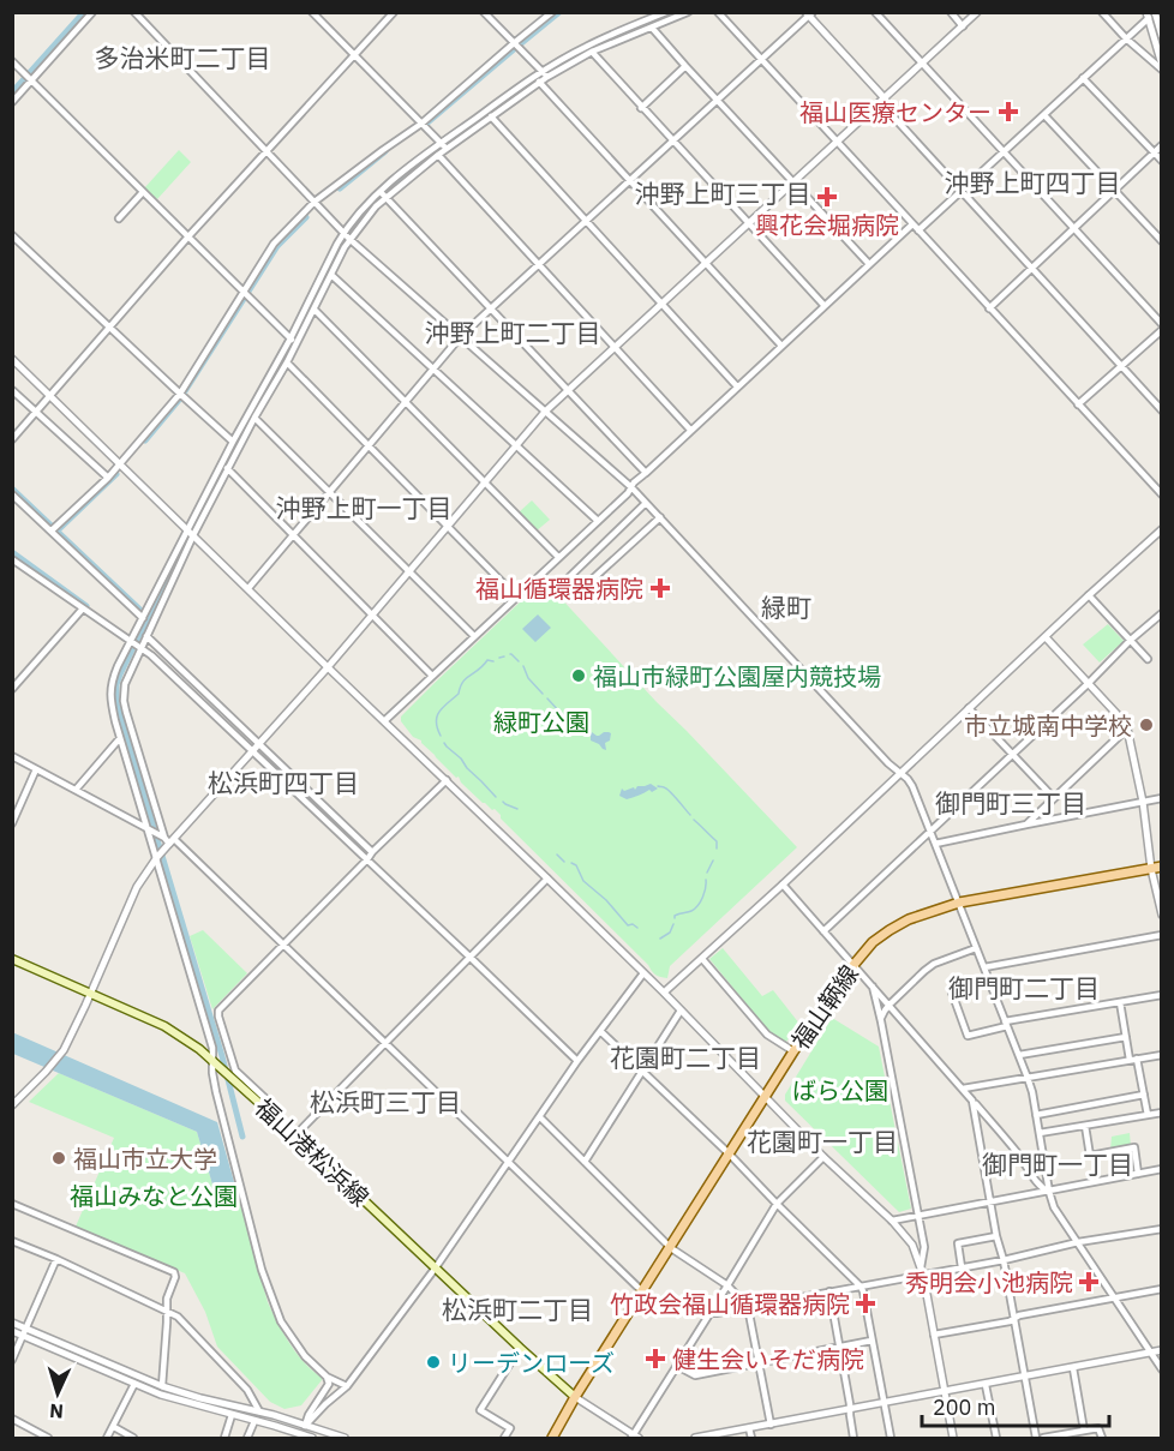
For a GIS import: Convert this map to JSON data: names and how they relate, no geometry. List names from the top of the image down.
{
  "streets": {
    "main road": ["福山鞆線", "福山港松浜線"]
  },
  "crossings": [
    ["福山鞆線", "福山港松浜線"]
  ],
  "districts": [
    "多治米町二丁目",
    "沖野上町四丁目",
    "沖野上町三丁目",
    "沖野上町二丁目",
    "沖野上町一丁目",
    "緑町",
    "松浜町四丁目",
    "御門町三丁目",
    "御門町二丁目",
    "花園町二丁目",
    "松浜町三丁目",
    "花園町一丁目",
    "御門町一丁目",
    "松浜町二丁目"
  ],
  "parks": ["緑町公園", "ばら公園", "福山みなと公園"],
  "places": {
    "health": [
      "福山医療センター",
      "興花会堀病院",
      "福山循環器病院",
      "秀明会小池病院",
      "竹政会福山循環器病院",
      "健生会いそだ病院"
    ],
    "other": [
      "福山市緑町公園屋内競技場",
      "市立城南中学校",
      "福山市立大学",
      "リーデンローズ"
    ]
  },
  "scale_bar": "200 m",
  "north": "bottom"
}
